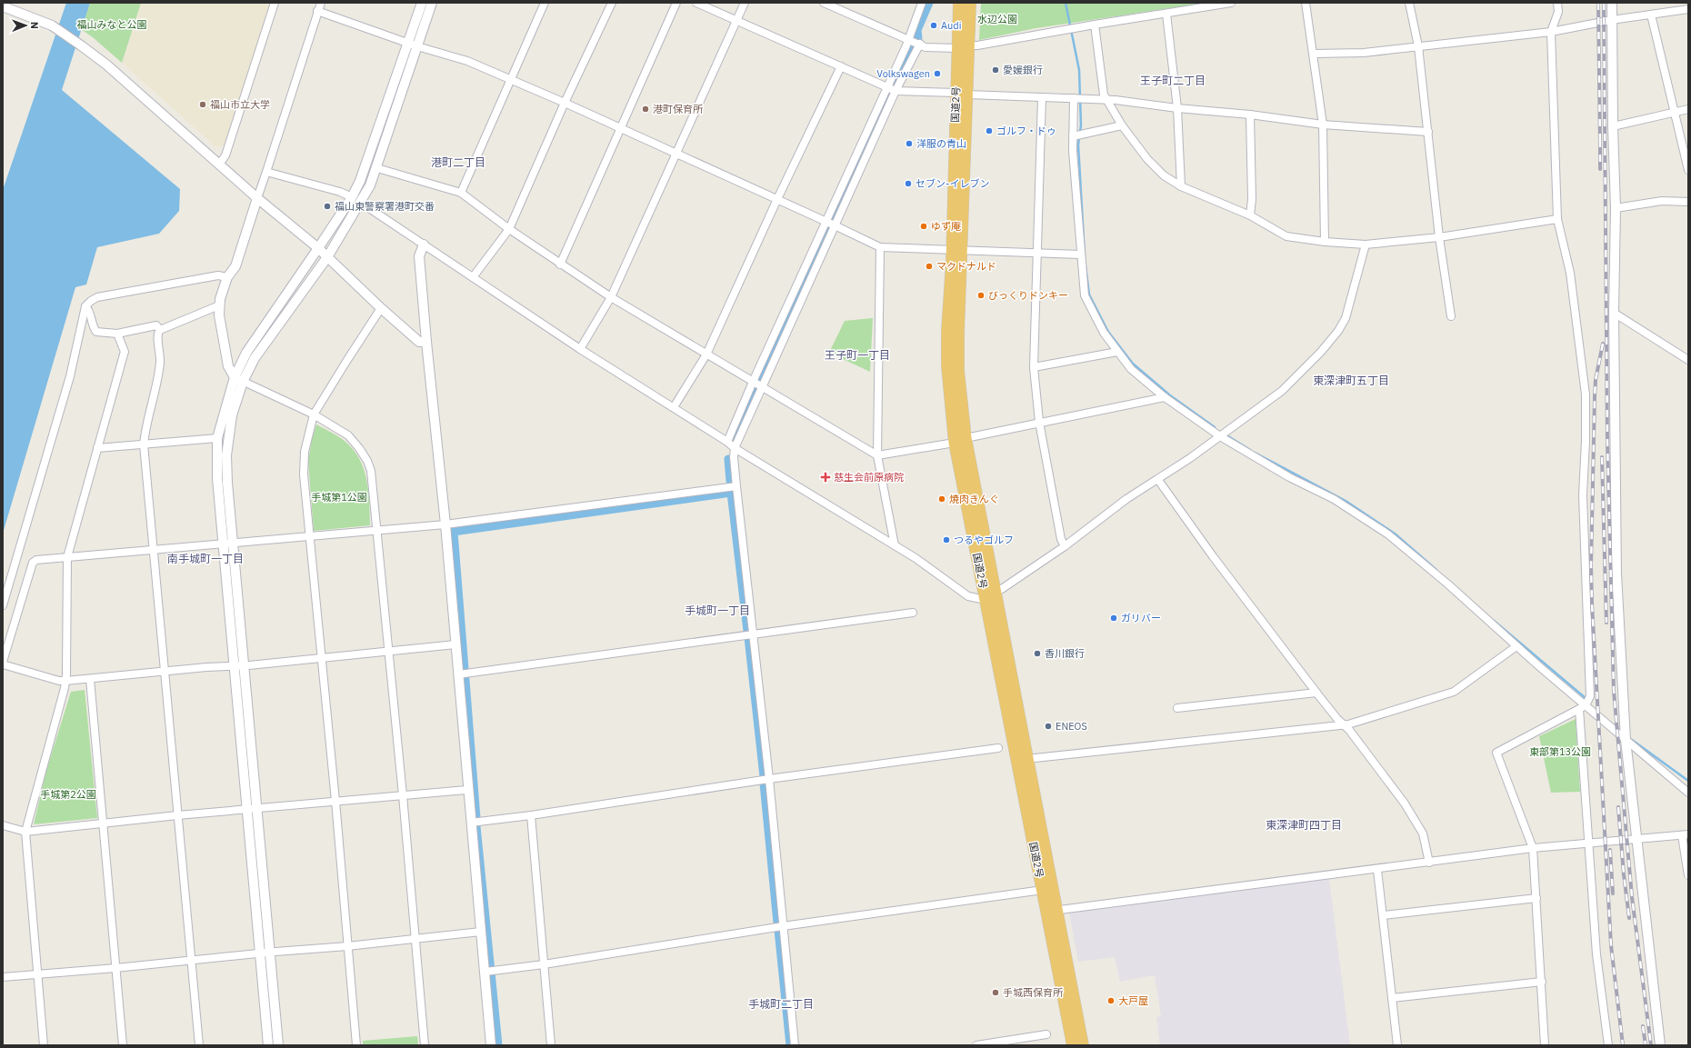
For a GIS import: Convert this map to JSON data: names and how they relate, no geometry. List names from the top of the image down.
{
  "streets": {
    "highway": ["国道2号"]
  },
  "districts": [
    "王子町二丁目",
    "港町二丁目",
    "王子町一丁目",
    "東深津町五丁目",
    "南手城町一丁目",
    "手城町一丁目",
    "東深津町四丁目",
    "手城町二丁目"
  ],
  "parks": [
    "水辺公園",
    "福山みなと公園",
    "手城第1公園",
    "東部第13公園",
    "手城第2公園"
  ],
  "places": {
    "other": [
      "Audi",
      "愛媛銀行",
      "Volkswagen",
      "福山市立大学",
      "港町保育所",
      "ゴルフ・ドゥ",
      "洋服の青山",
      "セブン-イレブン",
      "福山東警察署港町交番",
      "ゆず庵",
      "マクドナルド",
      "びっくりドンキー",
      "焼肉きんぐ",
      "つるやゴルフ",
      "ガリバー",
      "香川銀行",
      "ENEOS",
      "手城西保育所",
      "大戸屋"
    ],
    "health": ["慈生会前原病院"]
  },
  "north": "right"
}
